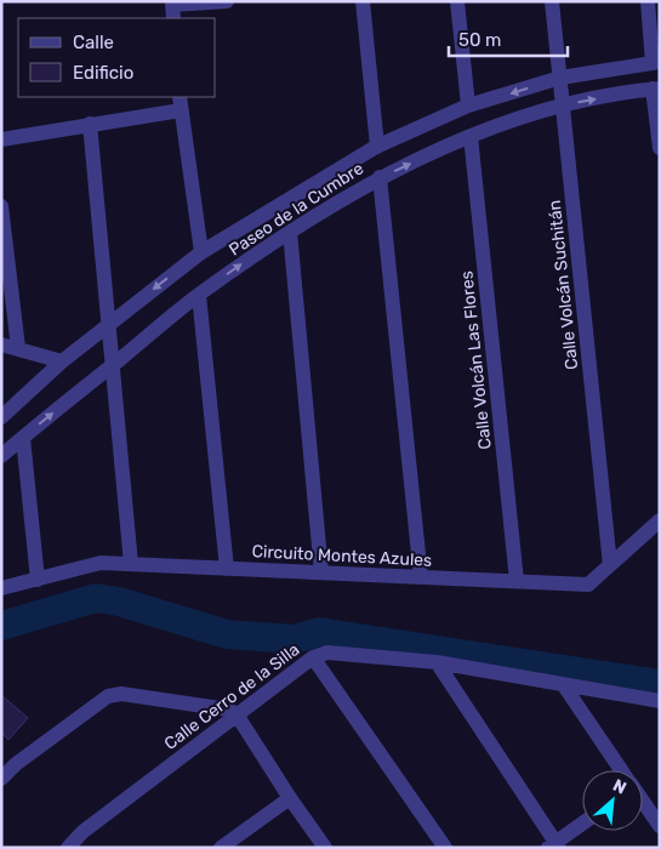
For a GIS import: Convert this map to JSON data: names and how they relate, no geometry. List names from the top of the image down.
{
  "streets": {
    "street": [
      "Paseo de la Cumbre",
      "Calle Volcán Suchitán",
      "Calle Volcán Las Flores",
      "Circuito Montes Azules",
      "Calle Cerro de la Silla"
    ]
  },
  "crossings": [
    ["Paseo de la Cumbre", "Calle Volcán Suchitán"],
    ["Paseo de la Cumbre", "Calle Volcán Las Flores"],
    ["Calle Volcán Suchitán", "Circuito Montes Azules"],
    ["Calle Volcán Las Flores", "Circuito Montes Azules"]
  ],
  "legend": ["Calle", "Edificio"],
  "scale_bar": "50 m",
  "north": "top right"
}
